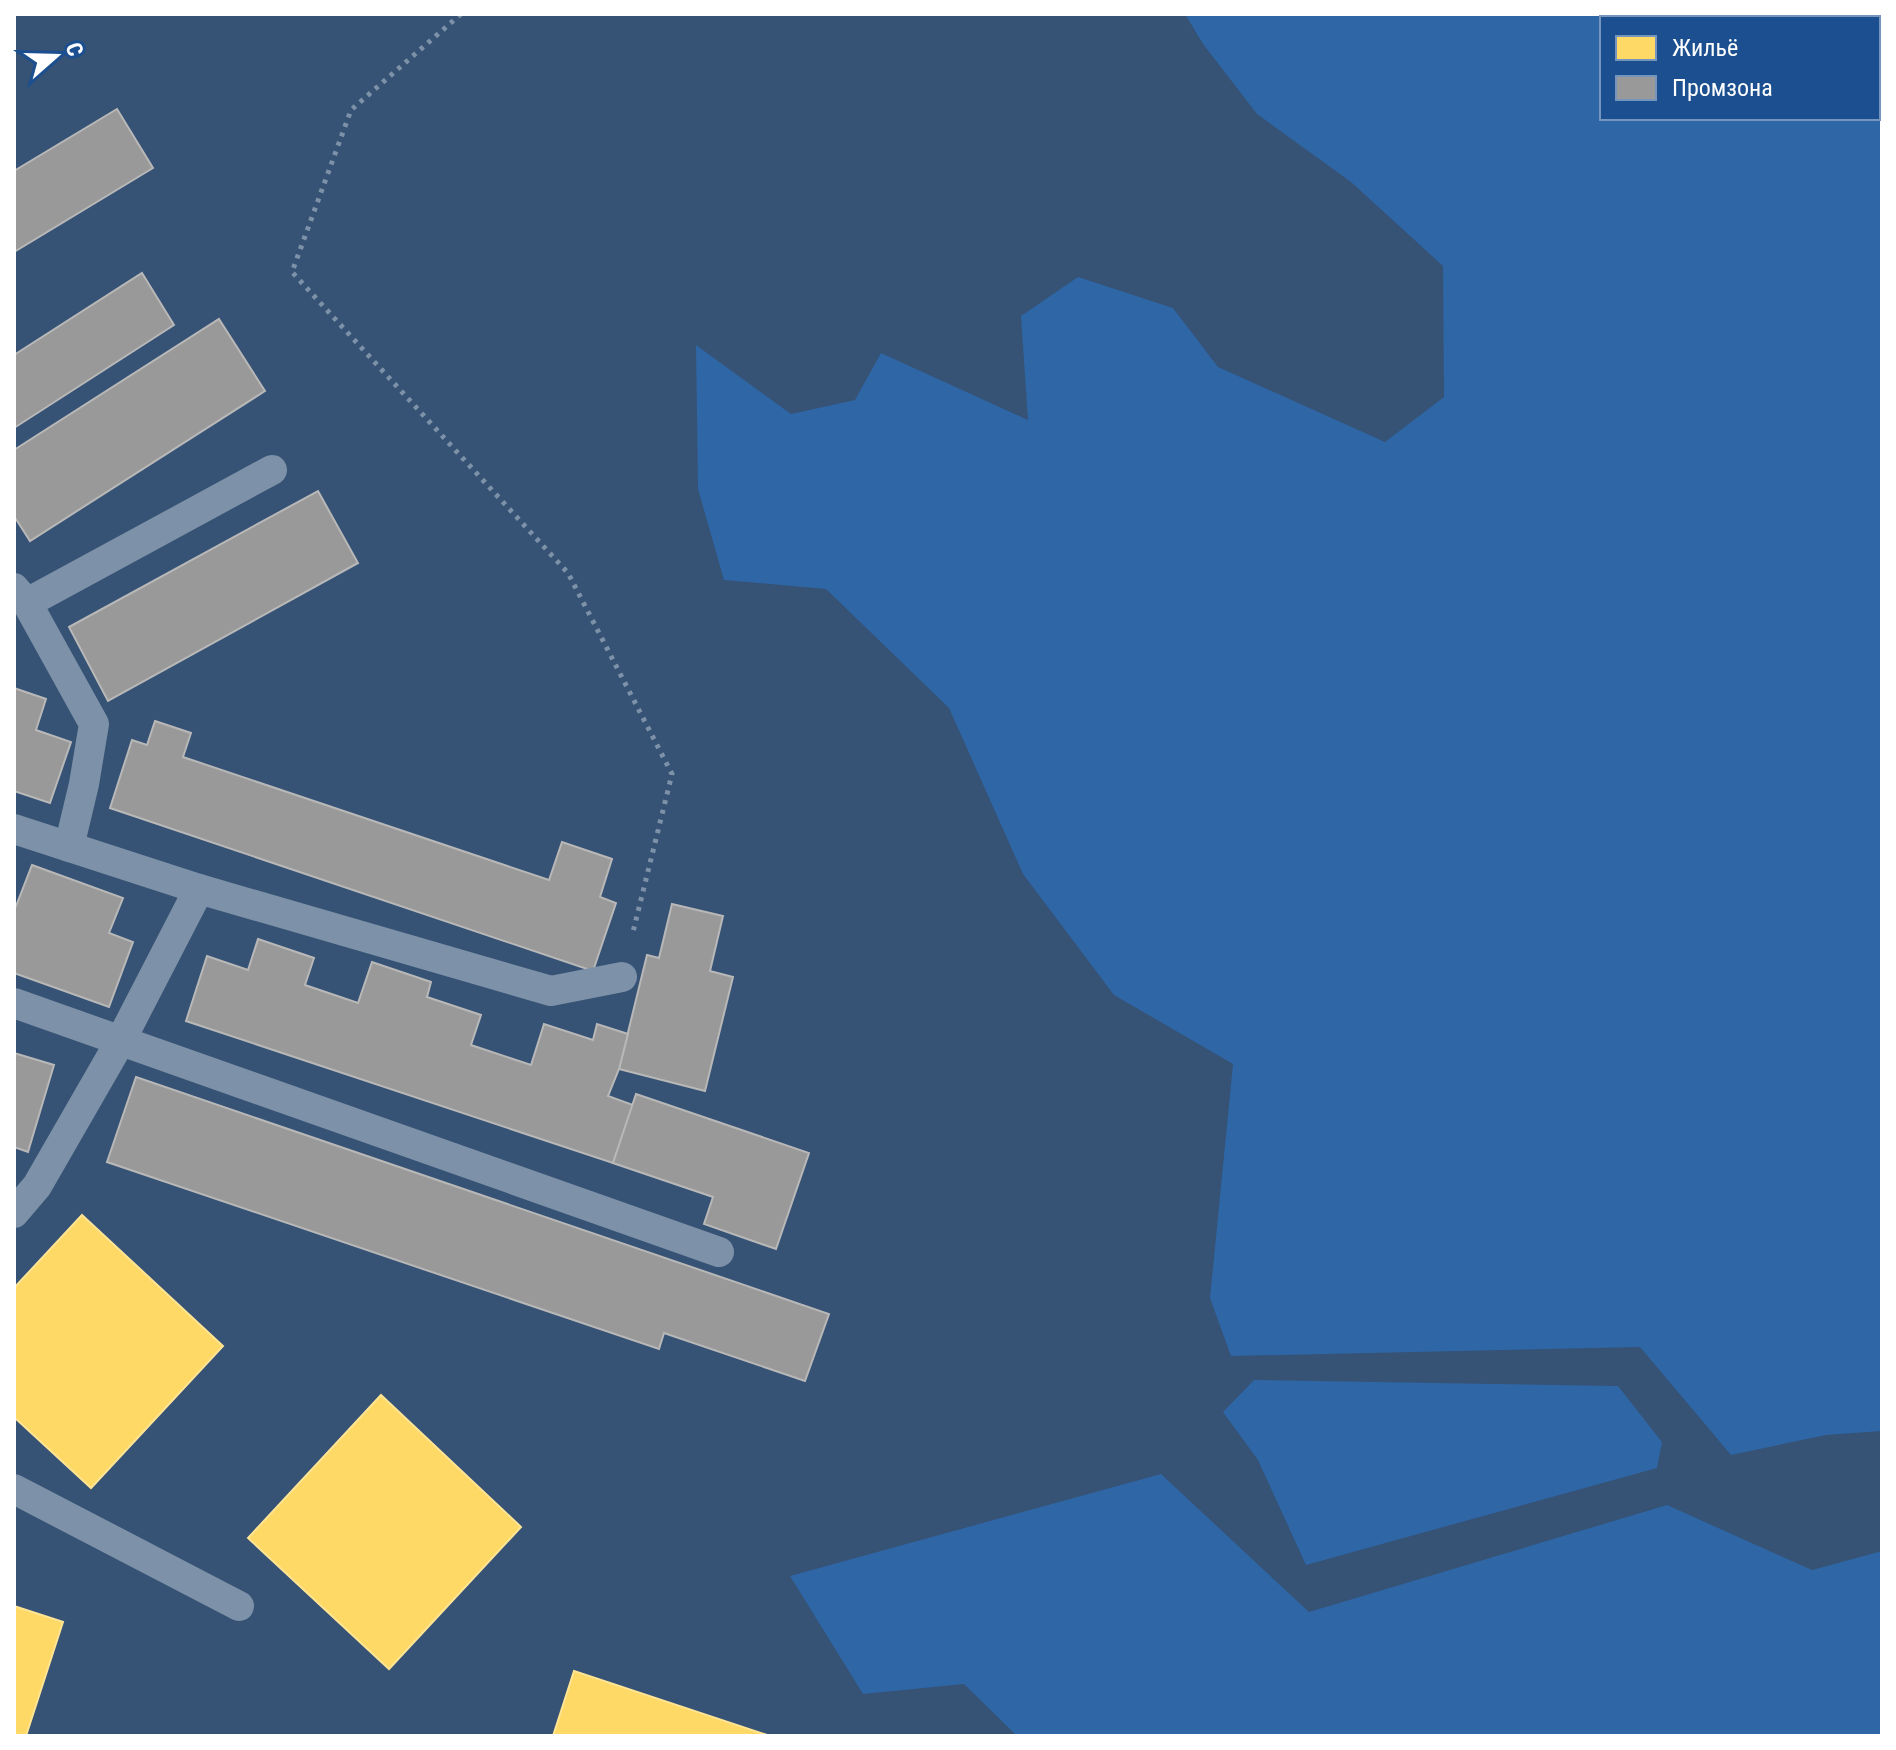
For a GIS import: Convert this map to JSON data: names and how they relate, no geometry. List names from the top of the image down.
{
  "legend": ["Жильё", "Промзона"],
  "north": "right"
}
